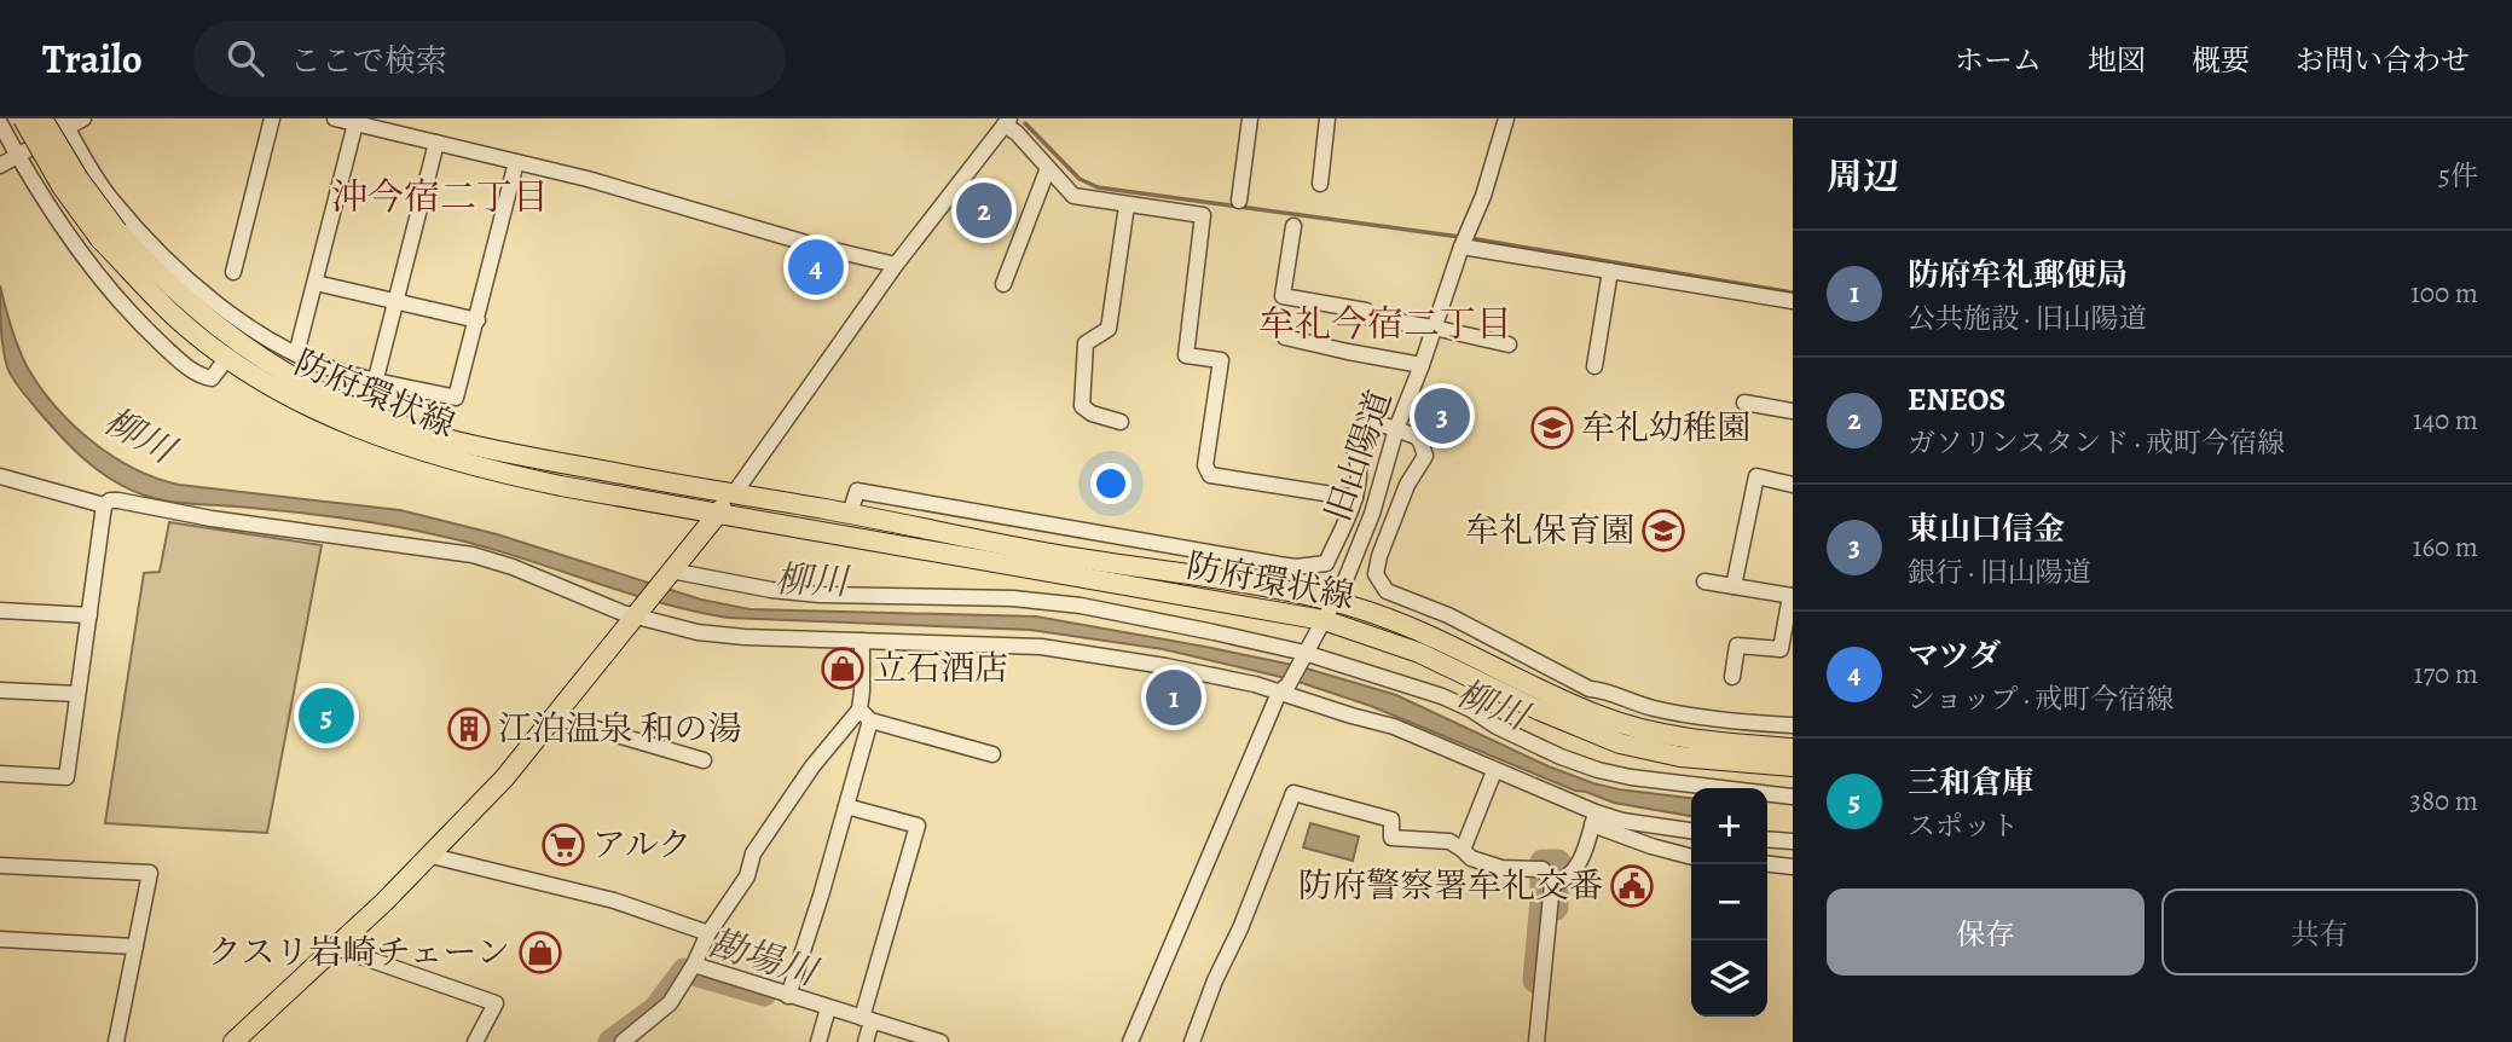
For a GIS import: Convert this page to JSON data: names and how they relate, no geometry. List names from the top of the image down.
{
  "streets": {
    "main road": ["防府環状線"],
    "street": ["旧山陽道"]
  },
  "crossings": [
    ["防府環状線", "旧山陽道"]
  ],
  "districts": ["沖今宿二丁目", "牟礼今宿二丁目"],
  "water": ["柳川", "勘場川"],
  "places": {
    "school or university": ["牟礼幼稚園", "牟礼保育園"],
    "shop": ["立石酒店", "クスリ岩崎チェーン"],
    "building": ["江泊温泉 和の湯"],
    "supermarket": ["アルク"],
    "public building": ["防府警察署牟礼交番"]
  },
  "page": {
    "header": "Trailo",
    "search": "ここで検索",
    "nav": [
      "ホーム",
      "地図",
      "概要",
      "お問い合わせ"
    ],
    "heading": ["周辺", "5件"],
    "pins": [
      "2",
      "4",
      "3",
      "1",
      "5"
    ],
    "list": [
      {
        "mark": "1",
        "name": "防府牟礼郵便局",
        "note": "公共施設 · 旧山陽道",
        "value": "100 m"
      },
      {
        "mark": "2",
        "name": "ENEOS",
        "note": "ガソリンスタンド · 戒町今宿線",
        "value": "140 m"
      },
      {
        "mark": "3",
        "name": "東山口信金",
        "note": "銀行 · 旧山陽道",
        "value": "160 m"
      },
      {
        "mark": "4",
        "name": "マツダ",
        "note": "ショップ · 戒町今宿線",
        "value": "170 m"
      },
      {
        "mark": "5",
        "name": "三和倉庫",
        "note": "スポット",
        "value": "380 m"
      }
    ],
    "map_buttons": ["+", "−"],
    "buttons": ["保存", "共有"]
  }
}
